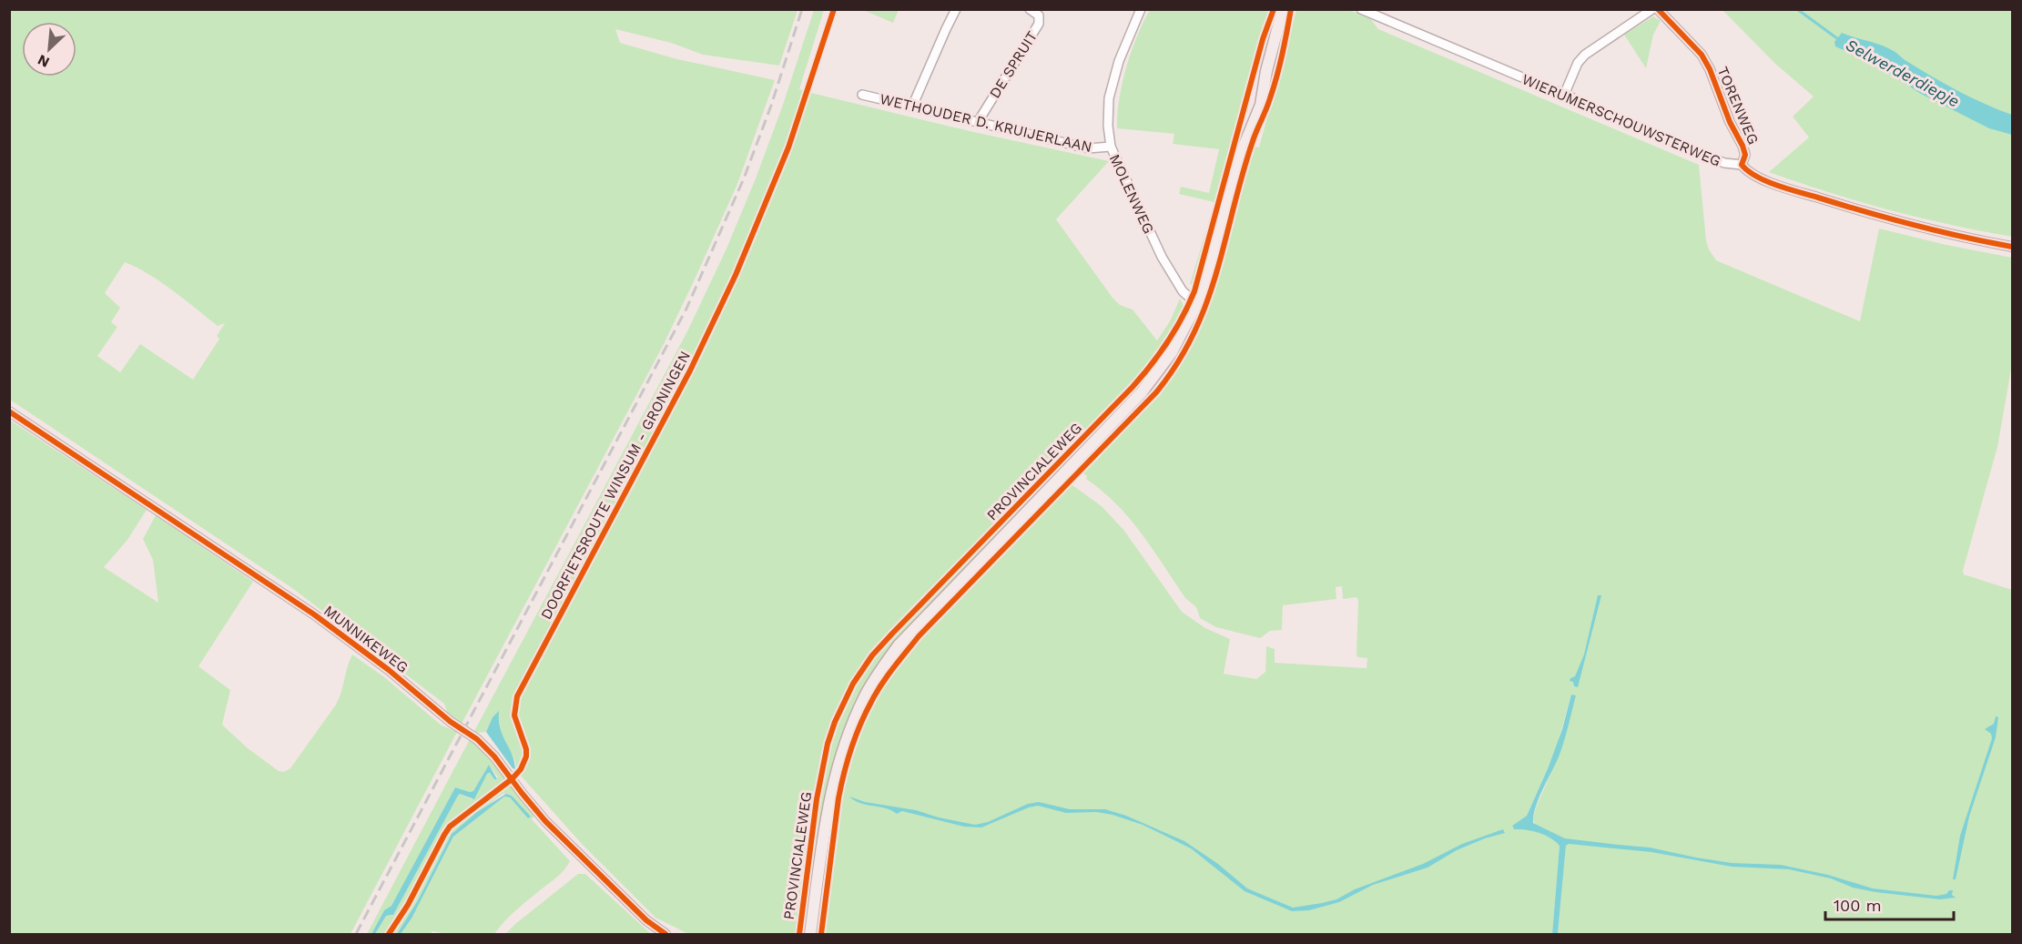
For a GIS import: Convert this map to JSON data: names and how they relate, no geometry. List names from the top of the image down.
{
  "streets": {
    "main road": ["PROVINCIALEWEG"],
    "street": [
      "DE SPRUIT",
      "TORENWEG",
      "WIERUMERSCHOUWSTERWEG",
      "WETHOUDER D. KRUIJERLAAN",
      "MOLENWEG",
      "MUNNIKEWEG"
    ],
    "cycle path": ["DOORFIETSROUTE WINSUM - GRONINGEN"]
  },
  "crossings": [
    ["DE SPRUIT", "WETHOUDER D. KRUIJERLAAN"],
    ["TORENWEG", "WIERUMERSCHOUWSTERWEG"],
    ["WETHOUDER D. KRUIJERLAAN", "MOLENWEG"],
    ["MOLENWEG", "PROVINCIALEWEG"]
  ],
  "water": ["Selwerderdiepje"],
  "scale_bar": "100 m",
  "north": "bottom left"
}
